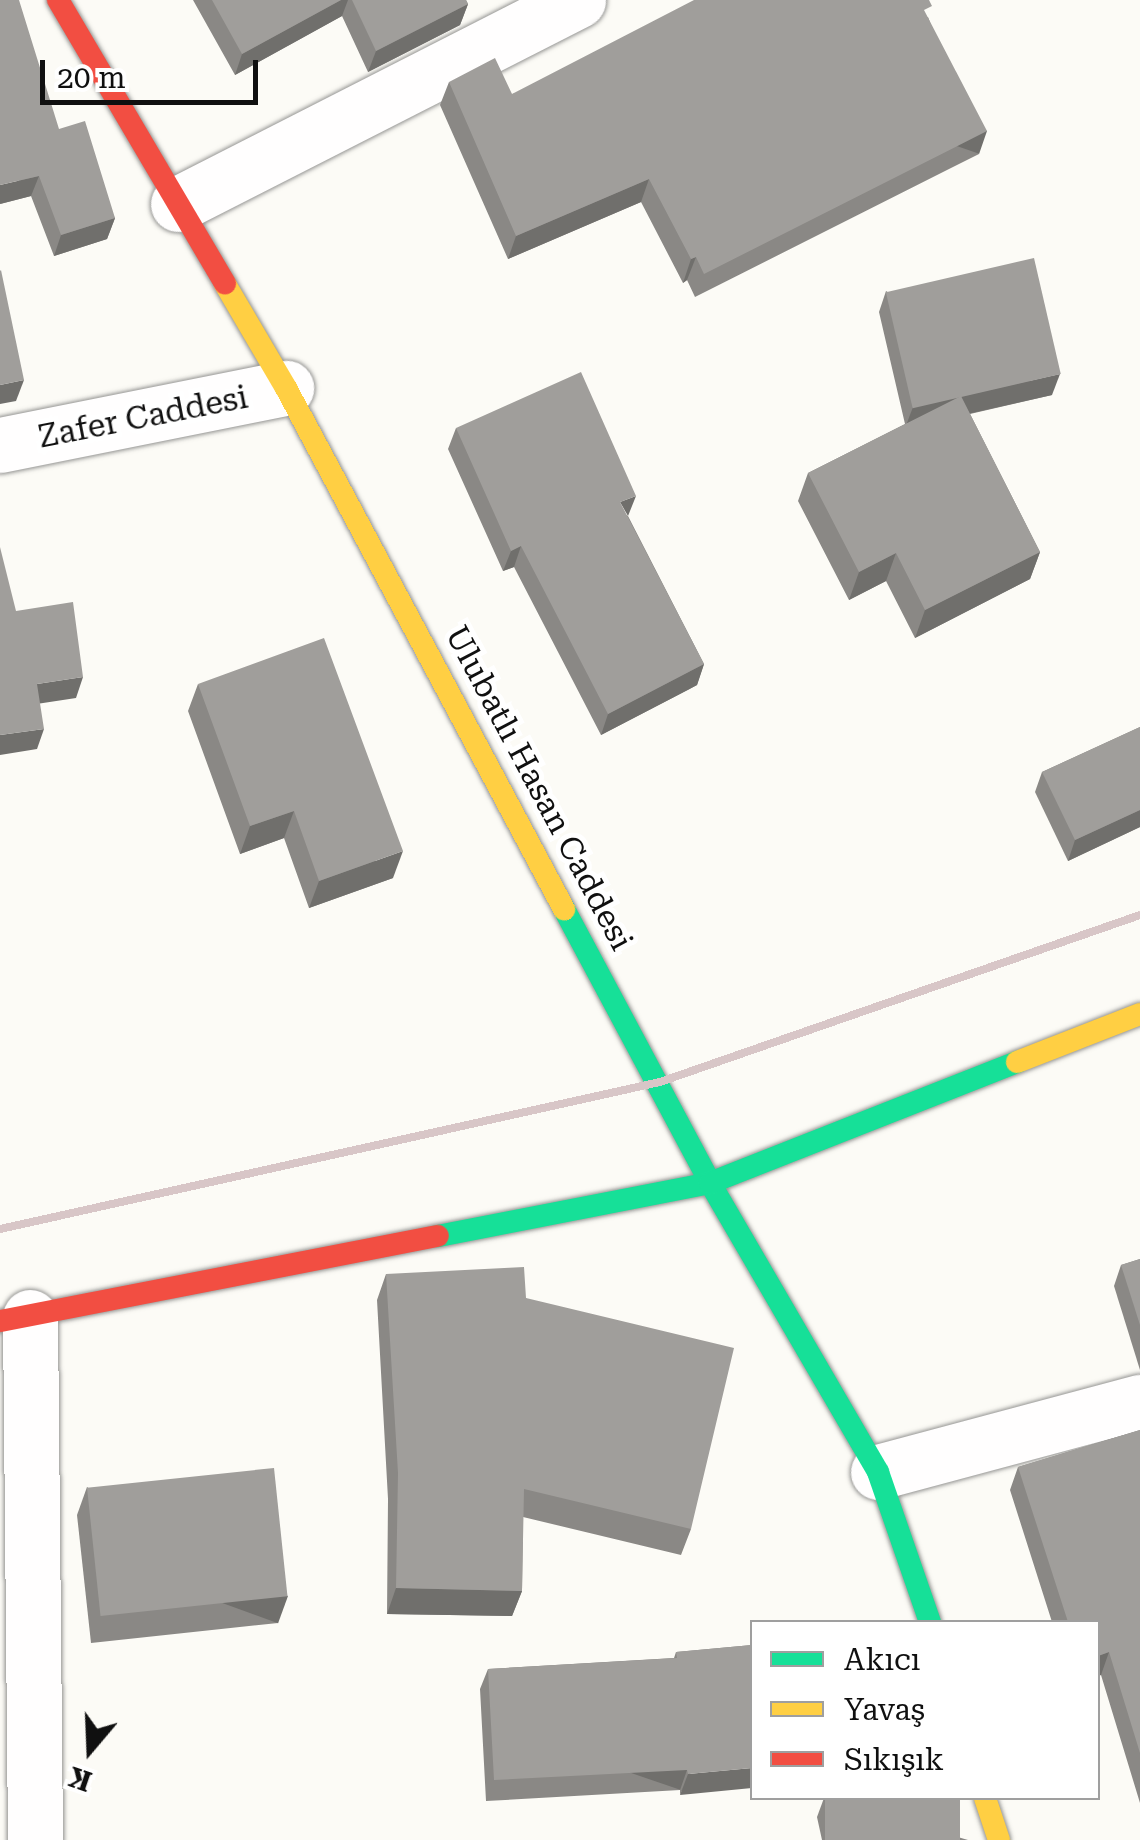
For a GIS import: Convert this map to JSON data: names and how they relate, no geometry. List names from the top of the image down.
{
  "streets": {
    "street": ["Zafer Caddesi", "Ulubatlı Hasan Caddesi"]
  },
  "crossings": [
    ["Zafer Caddesi", "Ulubatlı Hasan Caddesi"]
  ],
  "legend": ["Akıcı", "Yavaş", "Sıkışık"],
  "scale_bar": "20 m",
  "north": "bottom"
}
